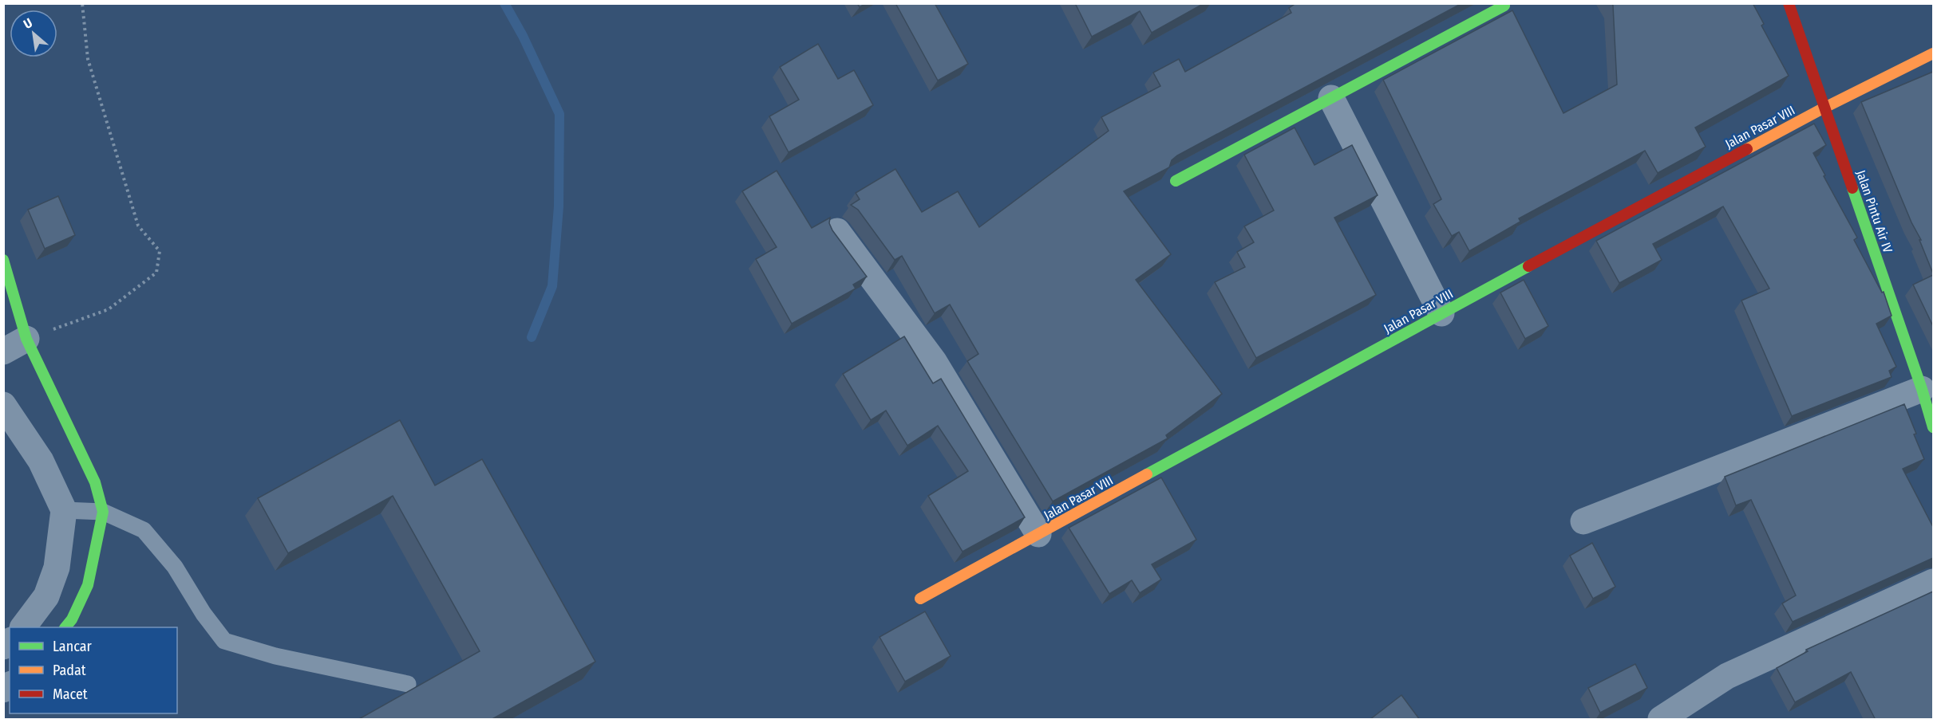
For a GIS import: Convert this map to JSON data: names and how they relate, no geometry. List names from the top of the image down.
{
  "streets": {
    "street": ["Jalan Pasar VIII", "Jalan Pintu Air IV"]
  },
  "crossings": [
    ["Jalan Pasar VIII", "Jalan Pintu Air IV"]
  ],
  "legend": ["Lancar", "Padat", "Macet"],
  "north": "top left"
}
